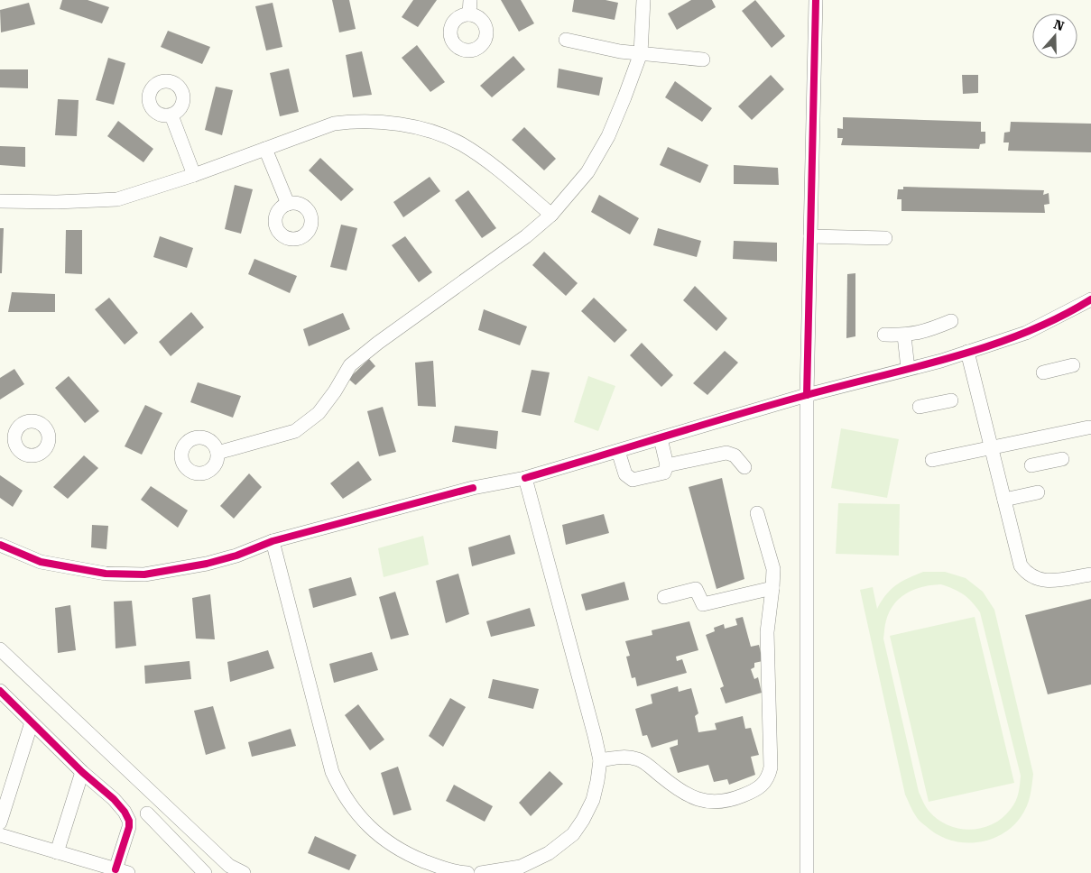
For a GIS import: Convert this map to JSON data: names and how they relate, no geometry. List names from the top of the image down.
{
  "north": "top"
}
